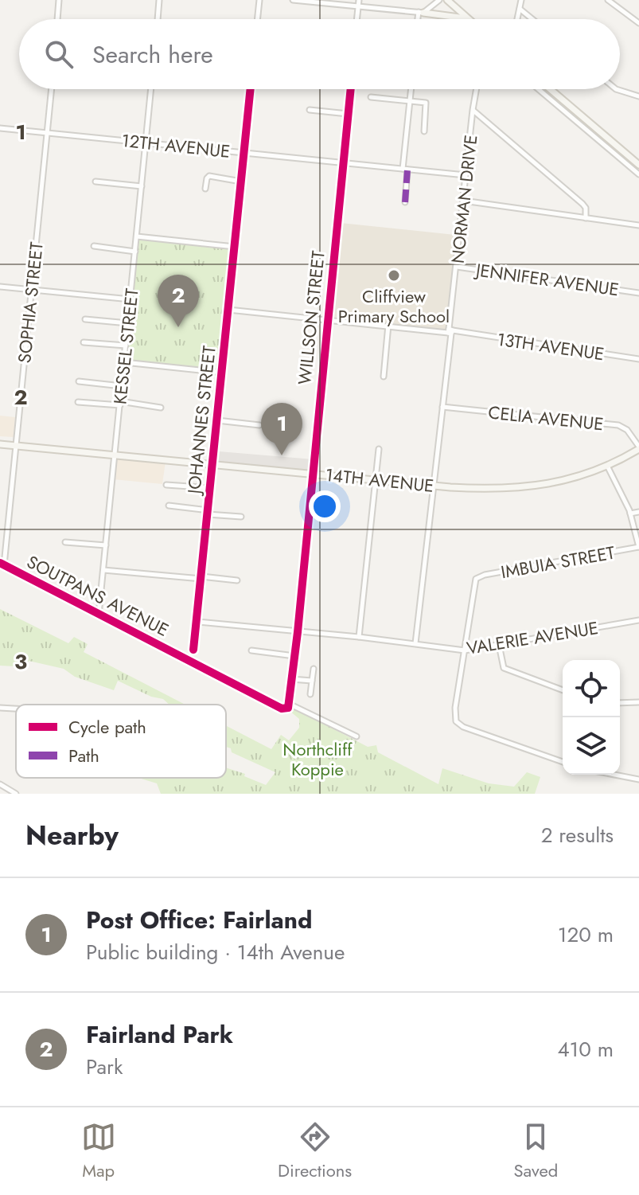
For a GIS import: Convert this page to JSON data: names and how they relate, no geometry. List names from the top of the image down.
{
  "streets": {
    "main road": ["14TH AVENUE"],
    "street": [
      "12TH AVENUE",
      "NORMAN DRIVE",
      "JENNIFER AVENUE",
      "SOPHIA STREET",
      "WILLSON STREET",
      "KESSEL STREET",
      "13TH AVENUE",
      "CELIA AVENUE",
      "JOHANNES STREET",
      "IMBUIA STREET",
      "SOUTPANS AVENUE",
      "VALERIE AVENUE"
    ]
  },
  "crossings": [
    ["12TH AVENUE", "NORMAN DRIVE"],
    ["12TH AVENUE", "SOPHIA STREET"],
    ["12TH AVENUE", "WILLSON STREET"],
    ["12TH AVENUE", "KESSEL STREET"],
    ["12TH AVENUE", "JOHANNES STREET"],
    ["NORMAN DRIVE", "JENNIFER AVENUE"],
    ["NORMAN DRIVE", "13TH AVENUE"],
    ["NORMAN DRIVE", "CELIA AVENUE"],
    ["NORMAN DRIVE", "14TH AVENUE"],
    ["NORMAN DRIVE", "VALERIE AVENUE"],
    ["SOPHIA STREET", "14TH AVENUE"],
    ["SOPHIA STREET", "SOUTPANS AVENUE"],
    ["WILLSON STREET", "13TH AVENUE"],
    ["WILLSON STREET", "14TH AVENUE"],
    ["WILLSON STREET", "SOUTPANS AVENUE"],
    ["WILLSON STREET", "VALERIE AVENUE"],
    ["KESSEL STREET", "14TH AVENUE"],
    ["KESSEL STREET", "SOUTPANS AVENUE"],
    ["13TH AVENUE", "JOHANNES STREET"],
    ["CELIA AVENUE", "14TH AVENUE"],
    ["JOHANNES STREET", "14TH AVENUE"],
    ["JOHANNES STREET", "VALERIE AVENUE"],
    ["IMBUIA STREET", "VALERIE AVENUE"]
  ],
  "parks": ["Northcliff Koppie"],
  "places": ["Cliffview Primary School"],
  "legend": ["Cycle path", "Path"],
  "page": {
    "search": "Search here",
    "pins": ["2", "1"],
    "heading": ["Nearby", "2 results"],
    "list": [
      {
        "mark": "1",
        "name": "Post Office: Fairland",
        "note": "Public building · 14th Avenue",
        "value": "120 m"
      },
      {
        "mark": "2",
        "name": "Fairland Park",
        "note": "Park",
        "value": "410 m"
      }
    ],
    "nav": ["Map", "Directions", "Saved"]
  },
  "grid": {
    "rows": ["1", "2", "3"]
  }
}
